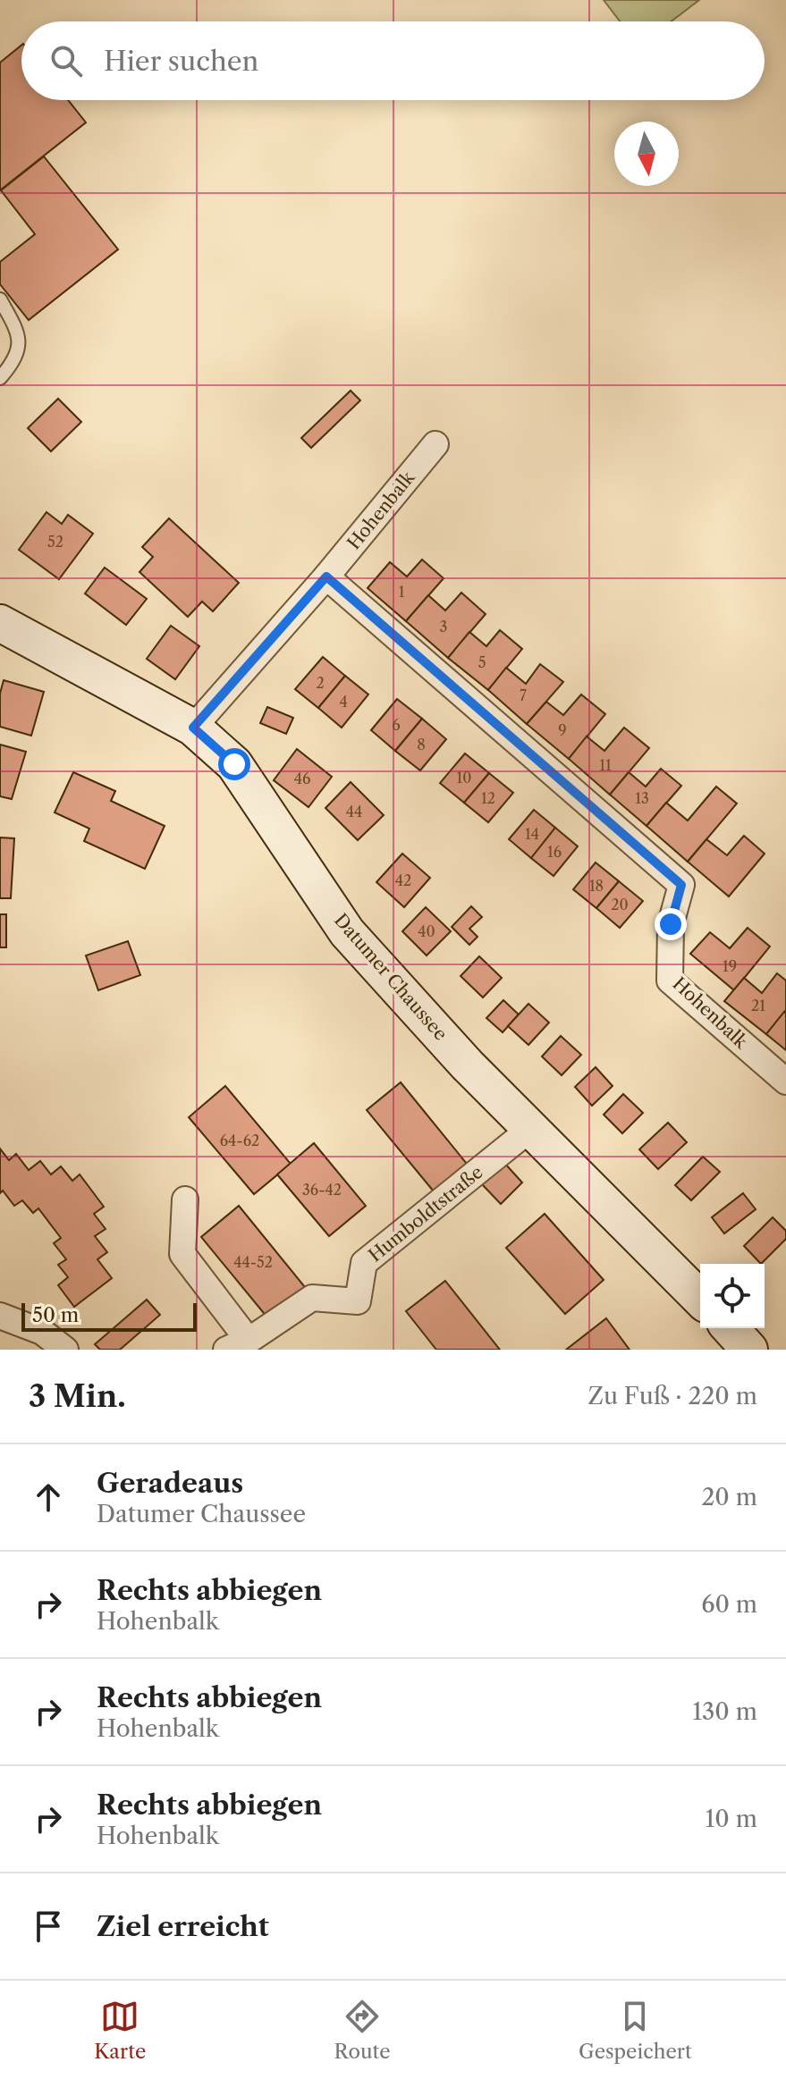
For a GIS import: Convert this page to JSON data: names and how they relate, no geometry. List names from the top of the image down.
{
  "streets": {
    "street": ["Hohenbalk", "Datumer Chaussee", "Humboldtstraße"]
  },
  "crossings": [
    ["Hohenbalk", "Datumer Chaussee"],
    ["Datumer Chaussee", "Humboldtstraße"]
  ],
  "house_numbers": [
    "52",
    "1",
    "3",
    "5",
    "2",
    "7",
    "4",
    "6",
    "9",
    "8",
    "11",
    "10",
    "46",
    "12",
    "13",
    "44",
    "14",
    "16",
    "42",
    "18",
    "20",
    "40",
    "19",
    "21",
    "64-62",
    "36-42",
    "44-52"
  ],
  "scale_bar": "50 m",
  "north": "bottom",
  "page": {
    "search": "Hier suchen",
    "scale": "50 m",
    "heading": ["3 Min.", "Zu Fuß · 220 m"],
    "list": [
      ["Geradeaus", "Datumer Chaussee", "20 m"],
      ["Rechts abbiegen", "Hohenbalk", "60 m"],
      ["Rechts abbiegen", "Hohenbalk", "130 m"],
      ["Rechts abbiegen", "Hohenbalk", "10 m"],
      "Ziel erreicht"
    ],
    "nav": ["Karte", "Route", "Gespeichert"]
  }
}
